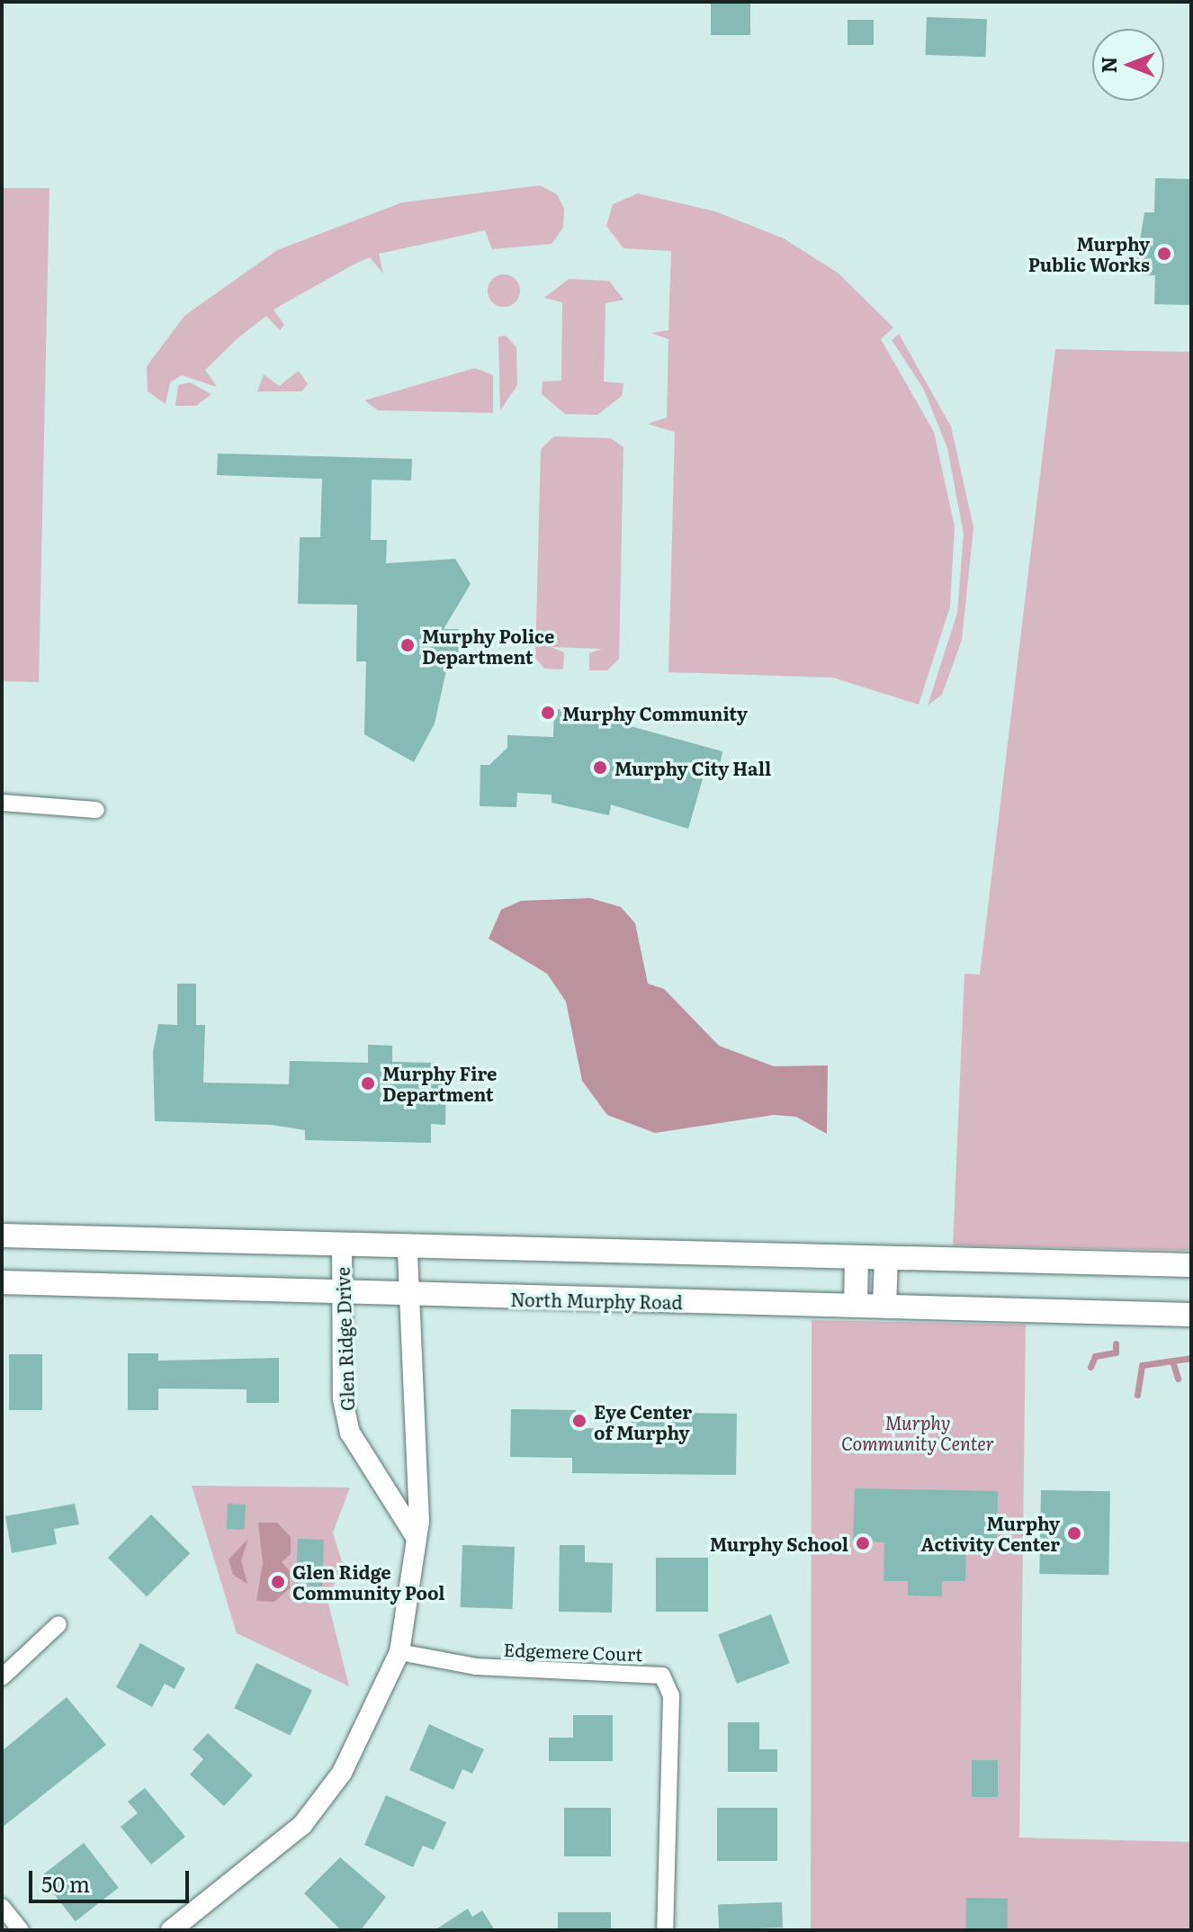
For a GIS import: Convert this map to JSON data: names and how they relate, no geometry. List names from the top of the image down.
{
  "streets": {
    "main road": ["North Murphy Road"],
    "street": ["Glen Ridge Drive", "Edgemere Court"]
  },
  "crossings": [
    ["North Murphy Road", "Glen Ridge Drive"]
  ],
  "parks": ["Murphy Community Center"],
  "places": [
    "Murphy Public Works",
    "Murphy Police Department",
    "Murphy Community",
    "Murphy City Hall",
    "Murphy Fire Department",
    "Eye Center of Murphy",
    "Murphy Activity Center",
    "Murphy School",
    "Glen Ridge Community Pool"
  ],
  "scale_bar": "50 m",
  "north": "left"
}
